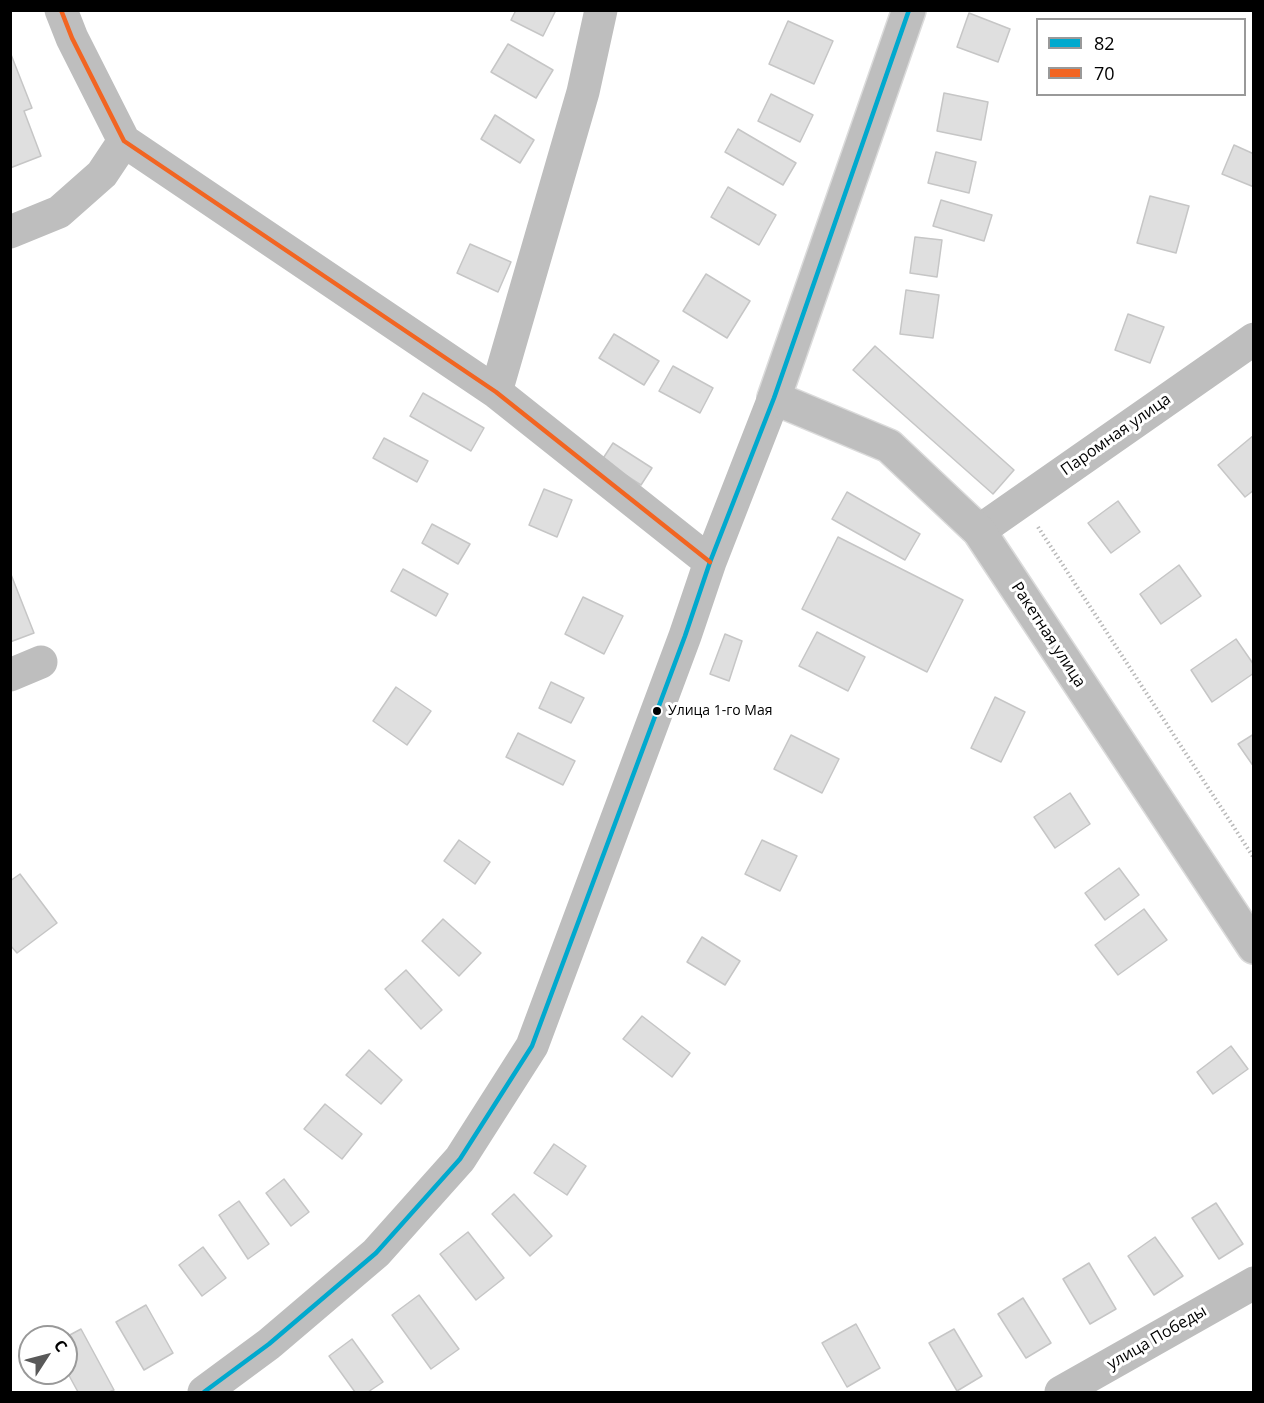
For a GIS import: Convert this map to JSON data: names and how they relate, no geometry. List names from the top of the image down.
{
  "streets": {
    "street": ["Паромная улица", "Ракетная улица", "улица Победы"]
  },
  "crossings": [
    ["Паромная улица", "Ракетная улица"]
  ],
  "places": ["Улица 1-го Мая"],
  "lines": ["transit line 82", "transit line 70"],
  "legend": ["82", "70"],
  "north": "top right"
}
